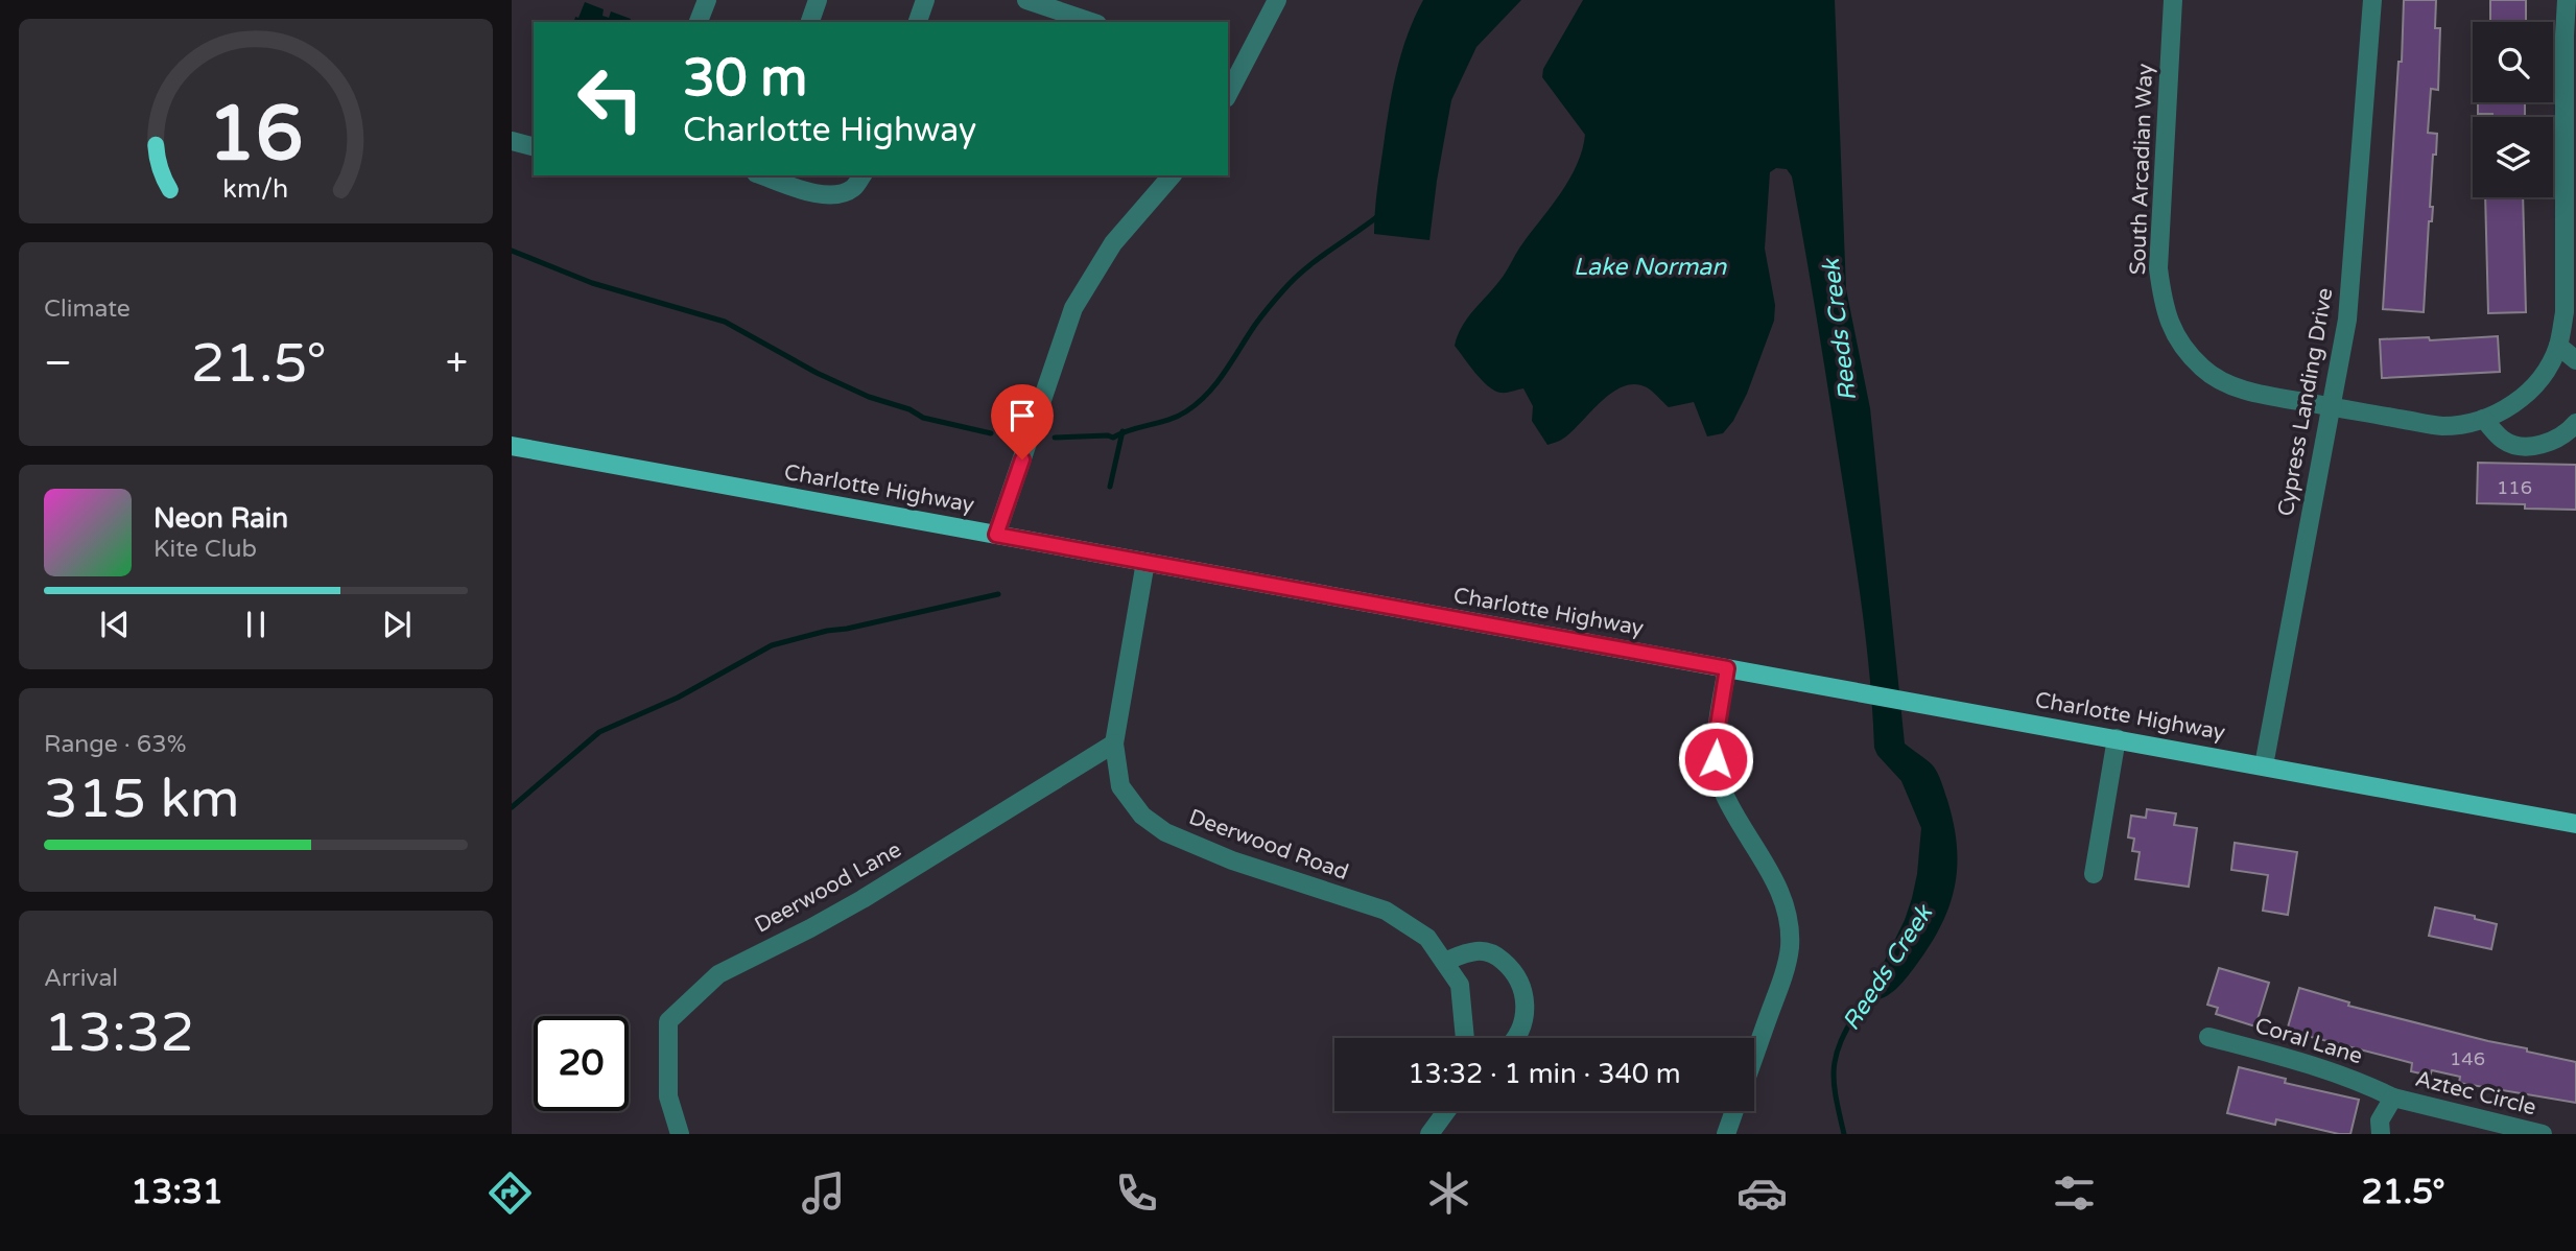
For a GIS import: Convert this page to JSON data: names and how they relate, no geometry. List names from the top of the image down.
{
  "streets": {
    "main road": ["Charlotte Highway"],
    "street": [
      "South Arcadian Way",
      "Cypress Landing Drive",
      "Deerwood Road",
      "Deerwood Lane",
      "Coral Lane",
      "Aztec Circle"
    ]
  },
  "crossings": [
    ["South Arcadian Way", "Cypress Landing Drive"],
    ["Cypress Landing Drive", "Charlotte Highway"],
    ["Charlotte Highway", "Deerwood Road"],
    ["Deerwood Road", "Deerwood Lane"],
    ["Coral Lane", "Aztec Circle"]
  ],
  "water": ["Lake Norman", "Reeds Creek"],
  "house_numbers": ["116", "146"],
  "page": {
    "turn": ["30 m", "Charlotte Highway"],
    "tile": [
      "Climate",
      ["Range · 63%", "315 km"],
      ["Arrival", "13:32"]
    ],
    "heat": ["−", "21.5°", "+"],
    "song": ["Neon Rain", "Kite Club"],
    "limit": "20",
    "trip": "13:32 · 1 min · 340 m",
    "tabs": ["13:31", "21.5°"],
    "gauge": ["16", "km/h"]
  }
}
